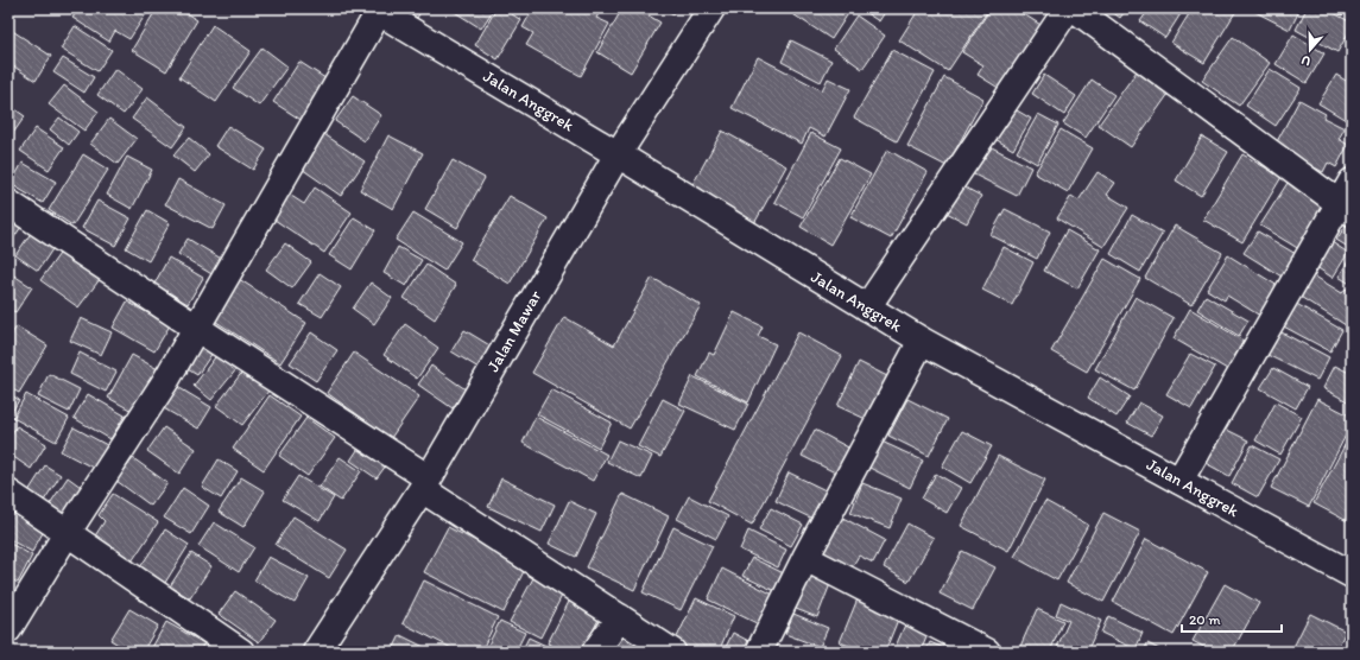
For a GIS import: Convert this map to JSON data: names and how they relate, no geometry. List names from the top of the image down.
{
  "streets": {
    "street": ["Jalan Anggrek", "Jalan Mawar"]
  },
  "crossings": [
    ["Jalan Anggrek", "Jalan Mawar"]
  ],
  "scale_bar": "20 m",
  "north": "bottom"
}
